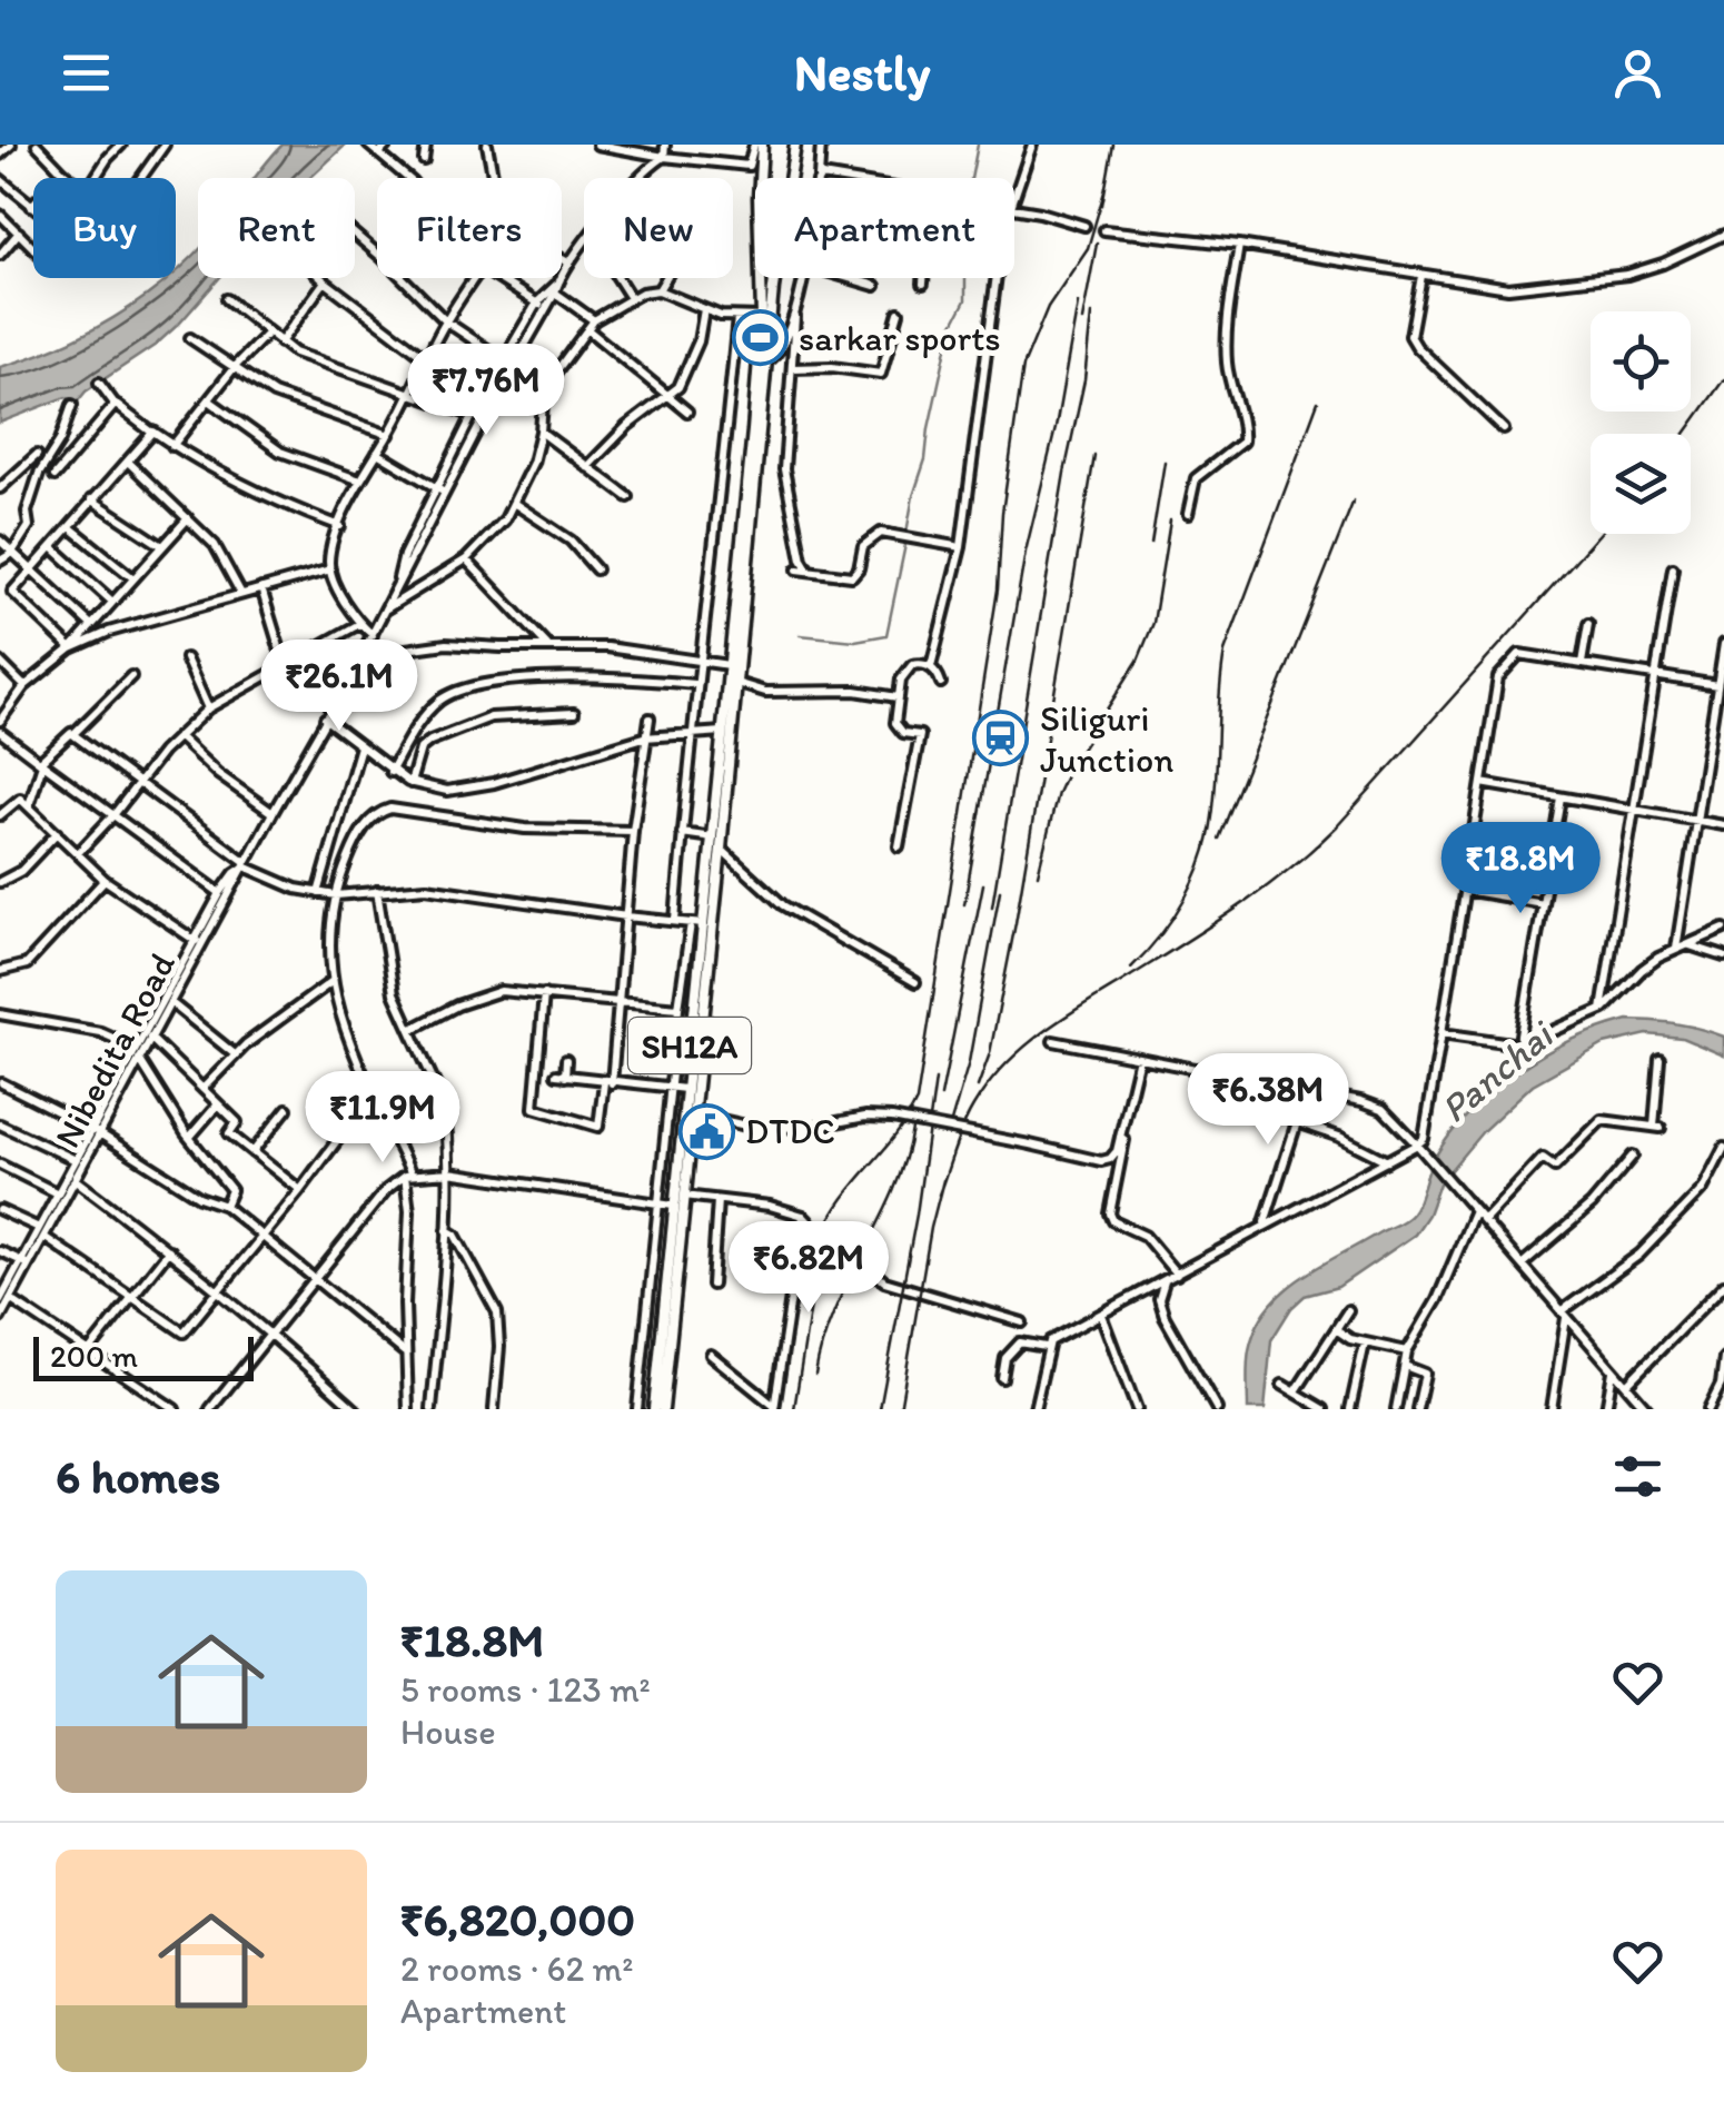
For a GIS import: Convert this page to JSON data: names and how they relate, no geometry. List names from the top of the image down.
{
  "streets": {
    "main road": ["SH12A"],
    "street": ["Nibedita Road"]
  },
  "water": ["Panchai"],
  "places": {
    "sports": ["sarkar sports"],
    "station": ["Siliguri Junction"],
    "public building": ["DTDC"]
  },
  "scale_bar": "200 m",
  "page": {
    "header": "Nestly",
    "chip": [
      "Buy",
      "Rent",
      "Filters",
      "New",
      "Apartment"
    ],
    "price": [
      "₹7.76M",
      "₹26.1M",
      "₹18.8M",
      "₹6.38M",
      "₹11.9M",
      "₹6.82M"
    ],
    "scale": "200 m",
    "heading": "6 homes",
    "list": [
      {
        "name": "₹18.8M",
        "note": "5 rooms · 123 m² · House"
      },
      {
        "name": "₹6,820,000",
        "note": "2 rooms · 62 m² · Apartment"
      }
    ]
  }
}
